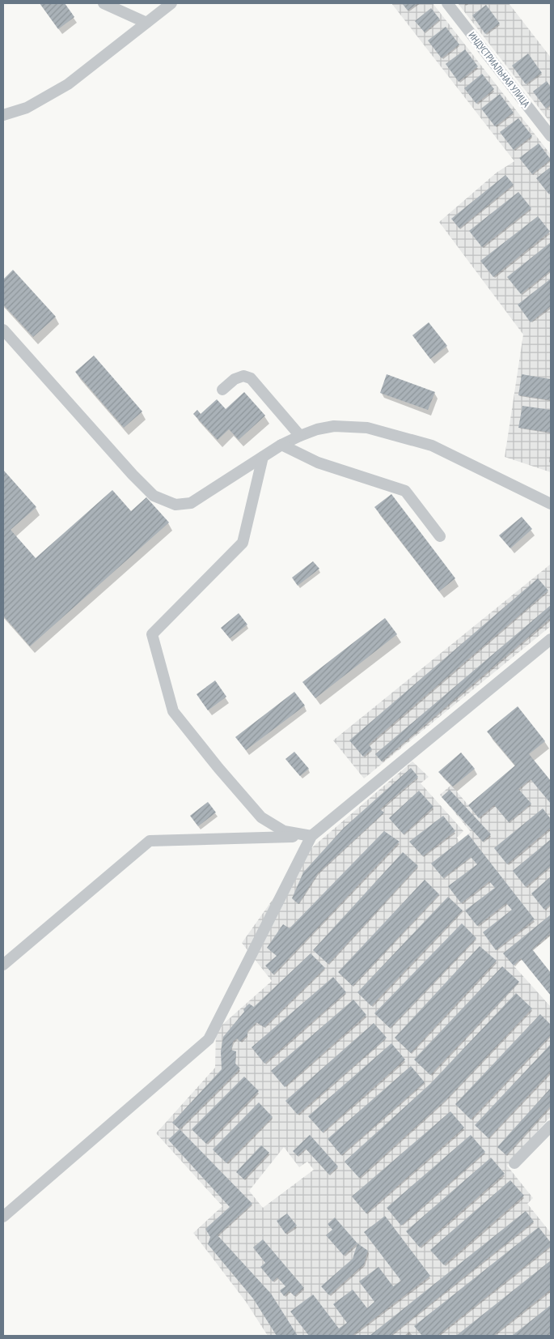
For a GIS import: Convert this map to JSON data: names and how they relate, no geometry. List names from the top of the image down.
{
  "streets": {
    "street": ["ИНДУСТРИАЛЬНАЯ УЛИЦА"]
  }
}
